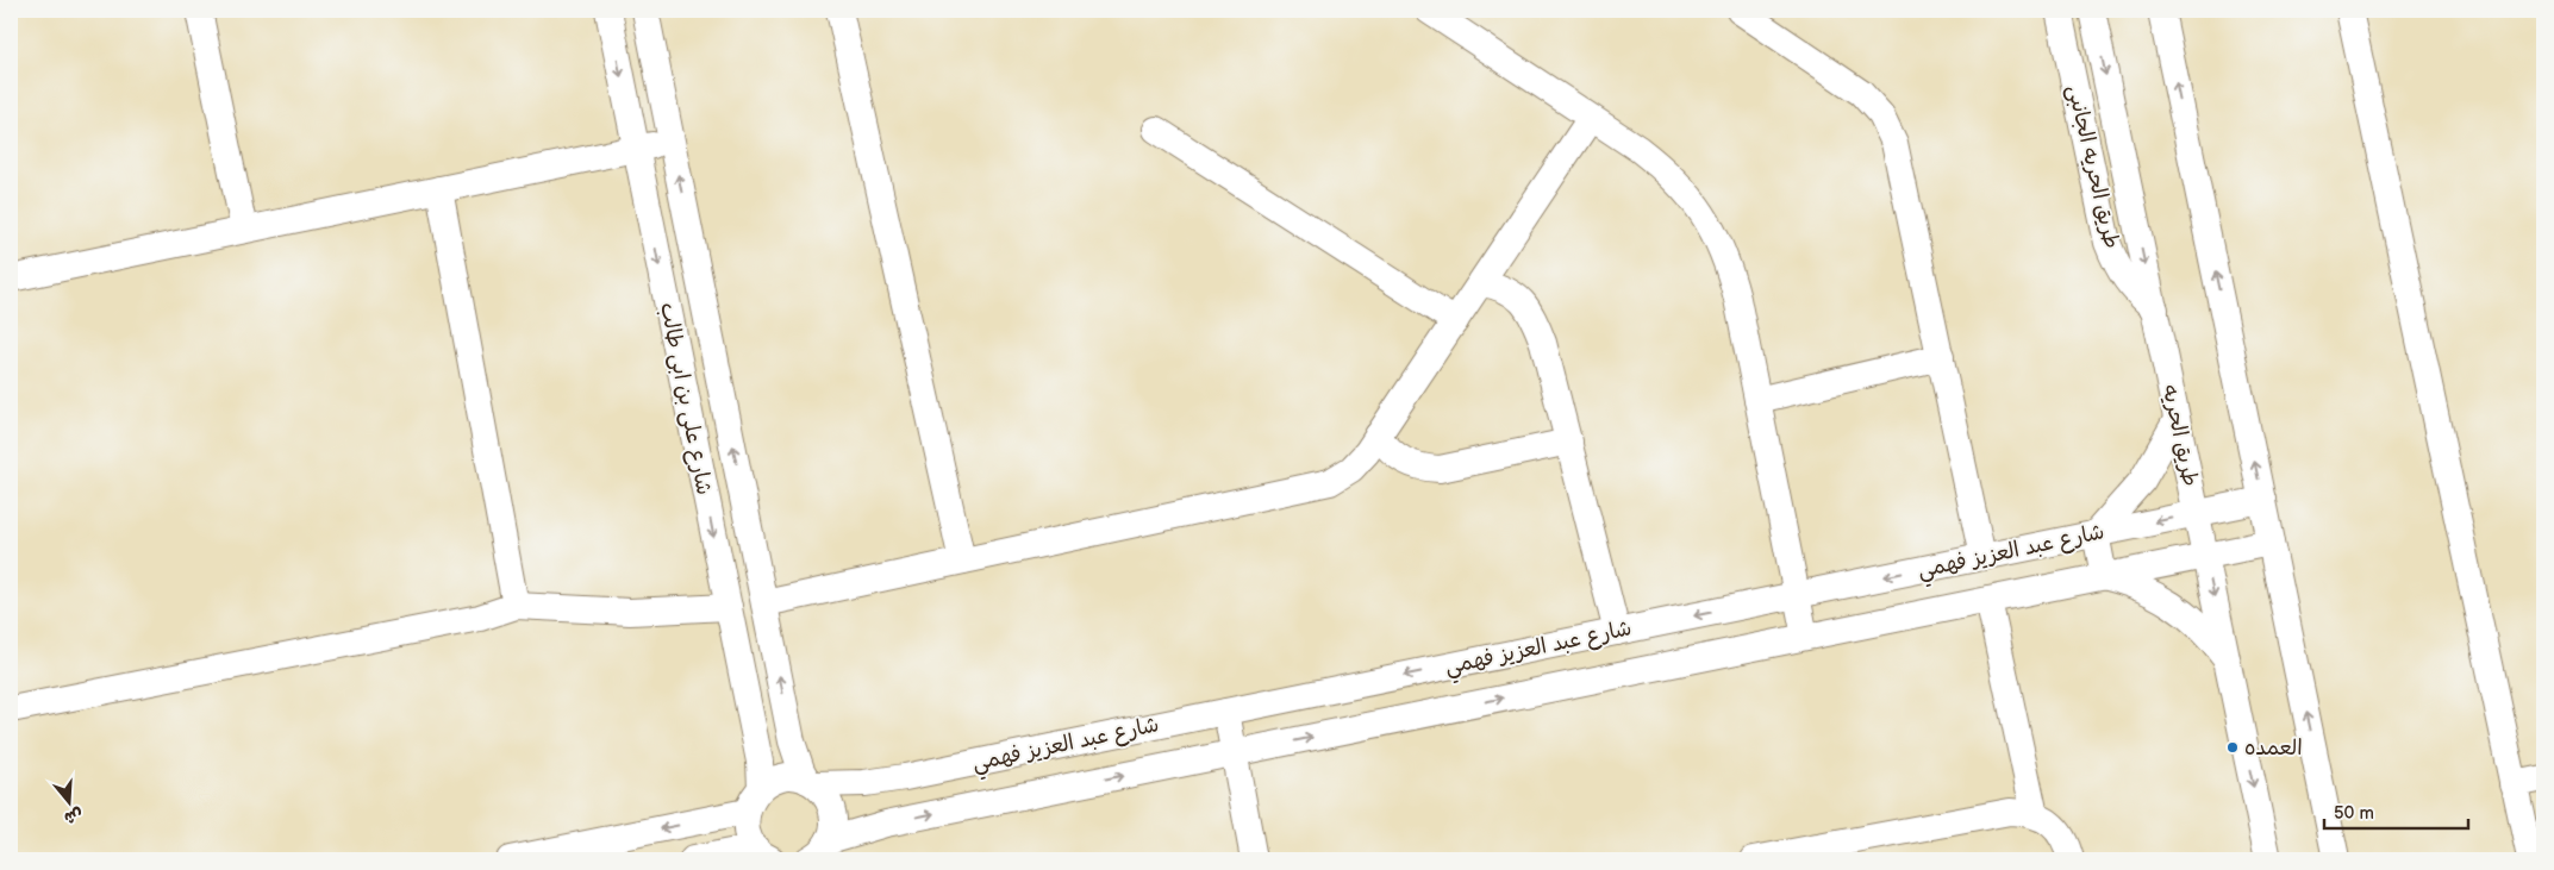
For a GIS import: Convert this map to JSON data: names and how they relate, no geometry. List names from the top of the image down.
{
  "streets": {
    "street": [
      "طريق الحريه الجانبى",
      "شارع على بن ابى طالب",
      "طريق الحريه",
      "شارع عبد العزيز فهمي"
    ]
  },
  "crossings": [
    ["طريق الحريه الجانبى", "طريق الحريه"],
    ["شارع على بن ابى طالب", "شارع عبد العزيز فهمي"],
    ["طريق الحريه", "شارع عبد العزيز فهمي"]
  ],
  "places": ["العمده"],
  "scale_bar": "50 m",
  "north": "bottom"
}
